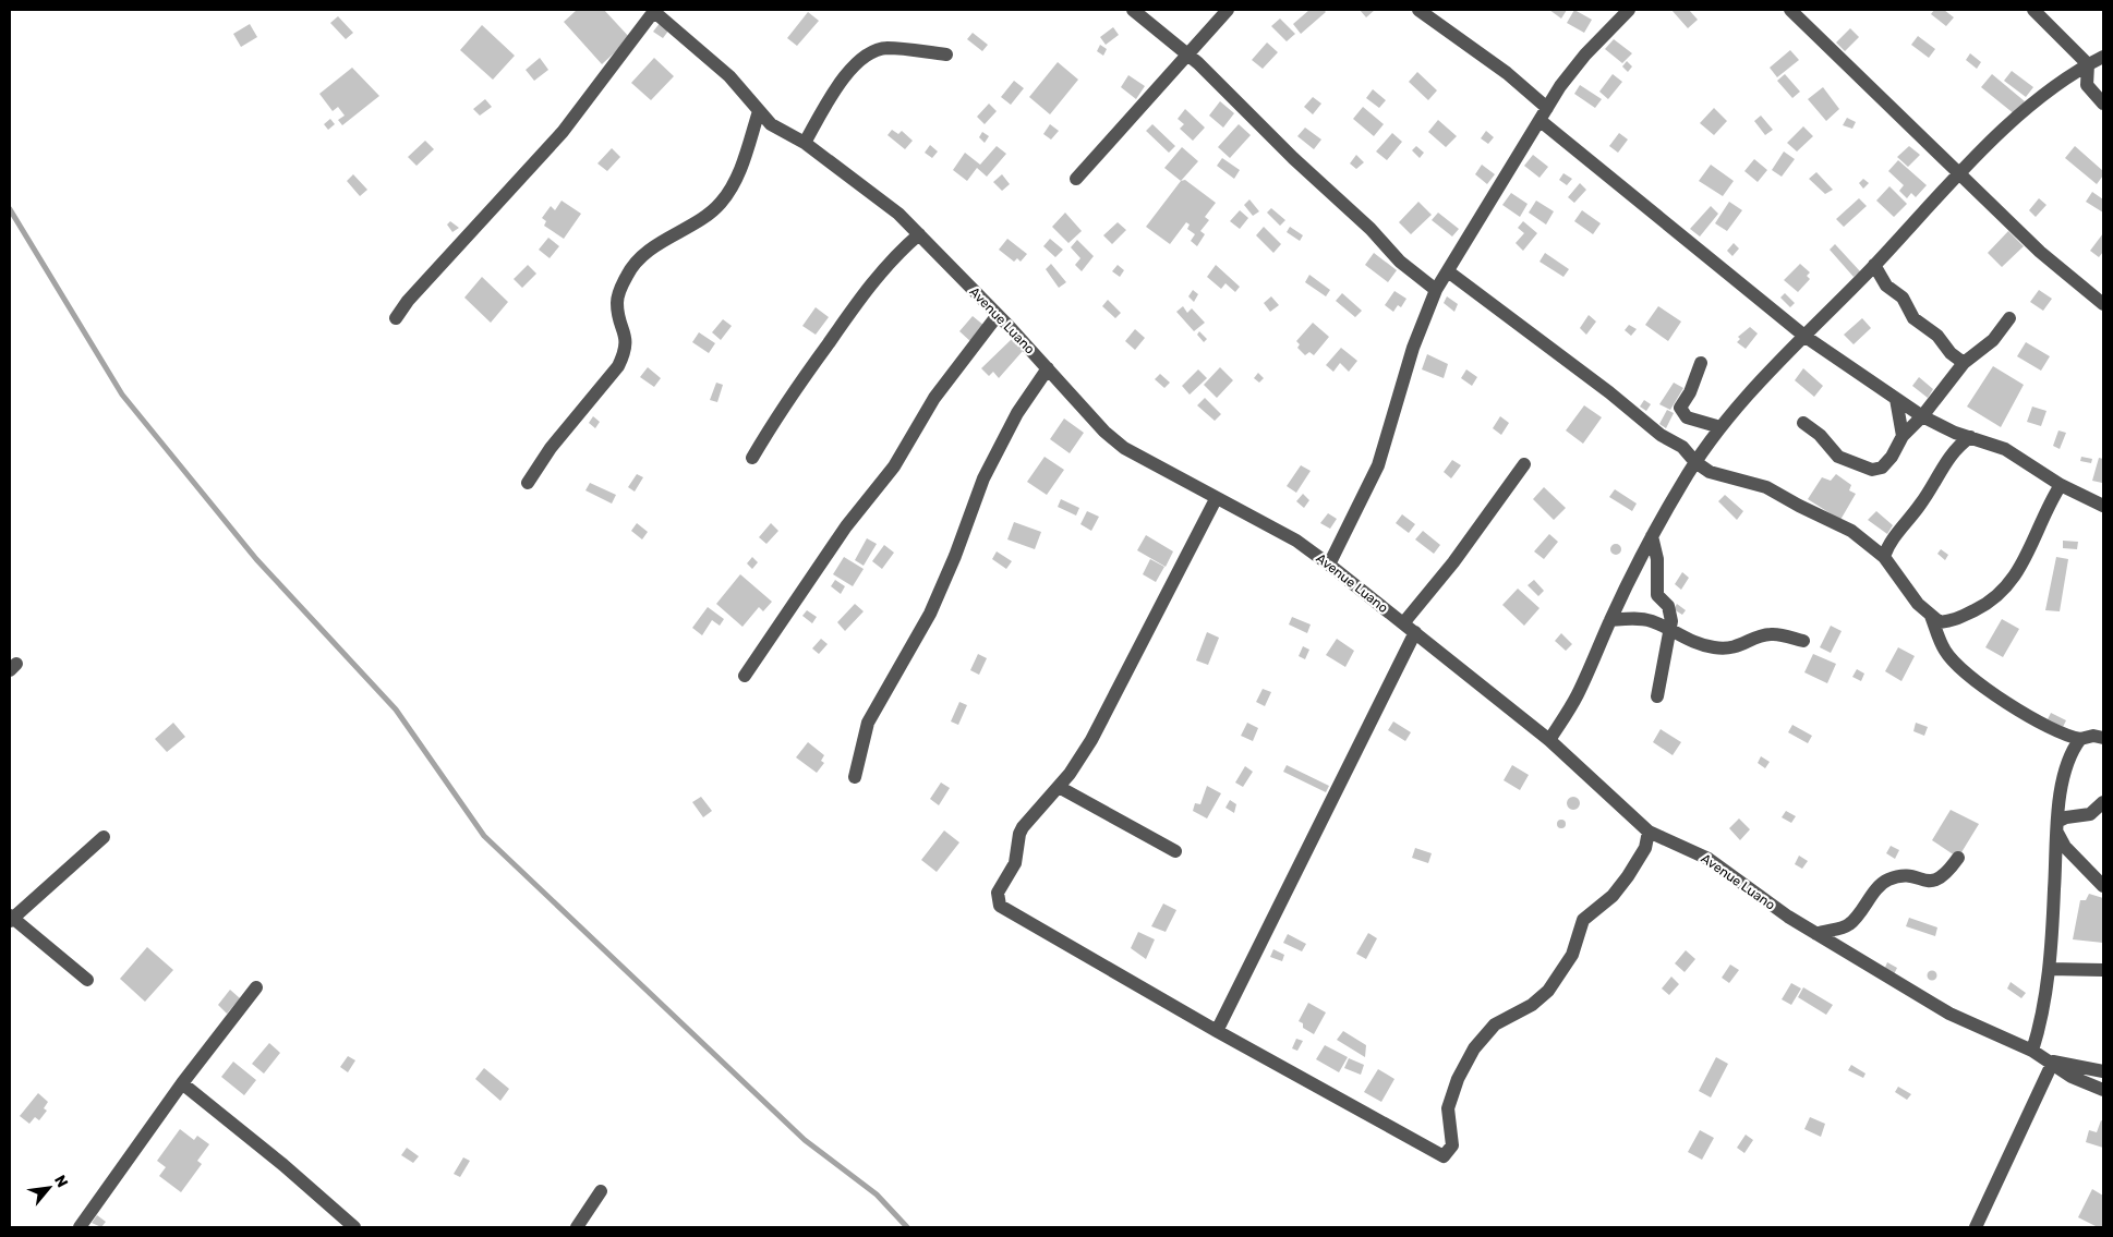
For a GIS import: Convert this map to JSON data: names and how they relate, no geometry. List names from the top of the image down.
{
  "streets": {
    "street": ["Avenue Luano"]
  },
  "north": "top right"
}
